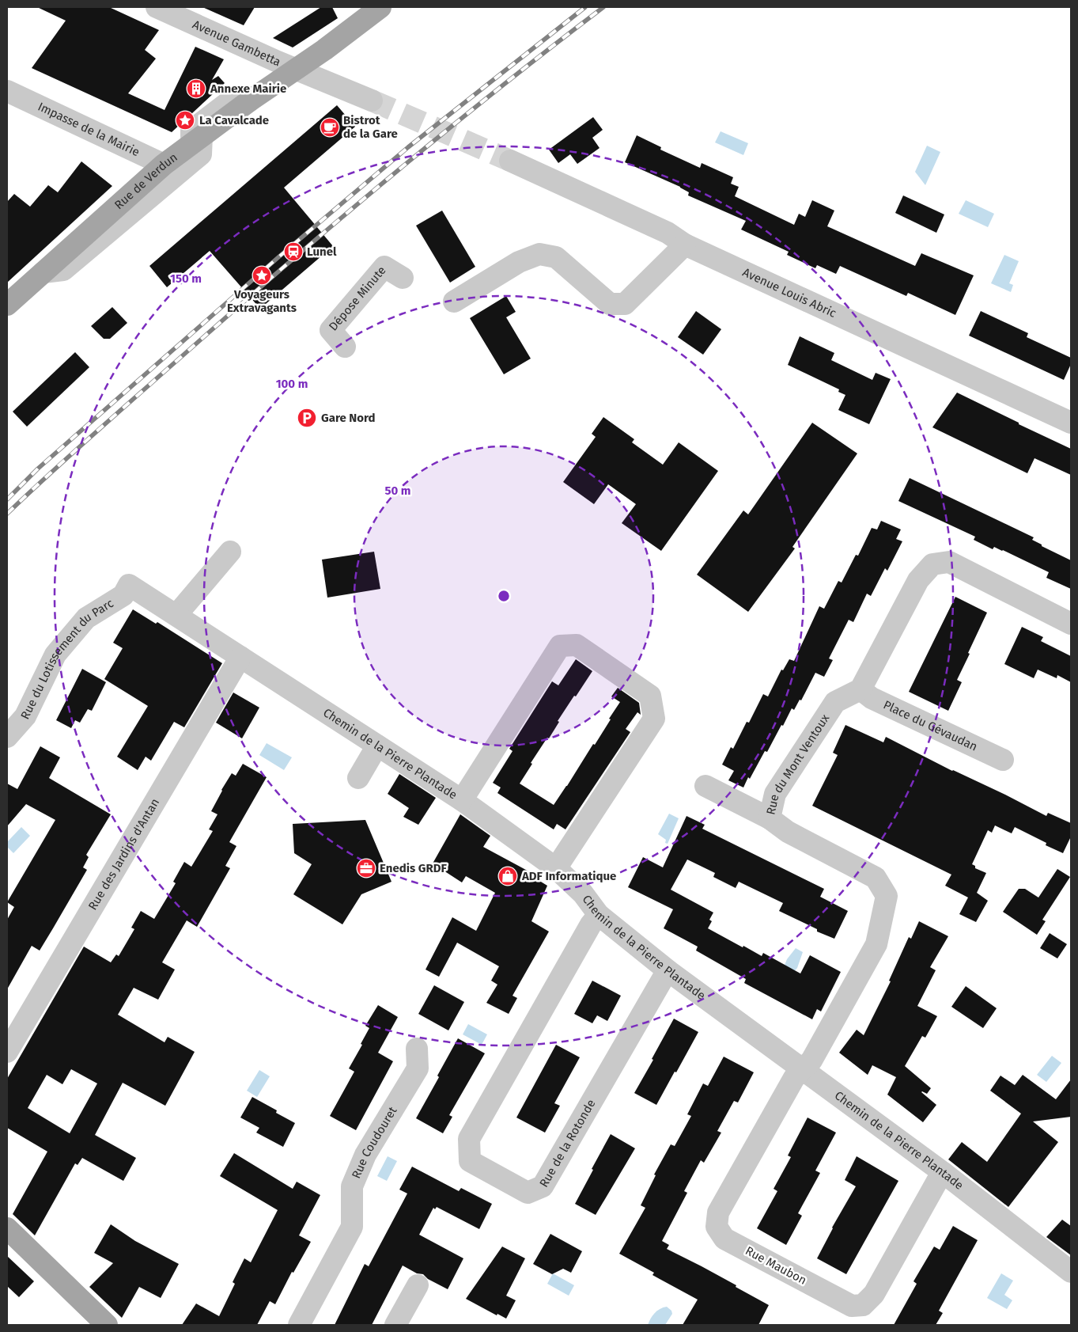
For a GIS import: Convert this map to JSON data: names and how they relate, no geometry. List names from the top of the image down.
{
  "streets": {
    "main road": ["Rue de Verdun"],
    "street": [
      "Avenue Gambetta",
      "Impasse de la Mairie",
      "Avenue Louis Abric",
      "Dépose Minute",
      "Rue du Lotissement du Parc",
      "Place du Gévaudan",
      "Chemin de la Pierre Plantade",
      "Rue du Mont Ventoux",
      "Rue des Jardins d'Antan",
      "Rue de la Rotonde",
      "Rue Coudouret",
      "Rue Maubon"
    ]
  },
  "crossings": [
    ["Avenue Gambetta", "Rue de Verdun"],
    ["Impasse de la Mairie", "Rue de Verdun"],
    ["Rue du Lotissement du Parc", "Chemin de la Pierre Plantade"],
    ["Place du Gévaudan", "Rue du Mont Ventoux"],
    ["Chemin de la Pierre Plantade", "Rue du Mont Ventoux"],
    ["Chemin de la Pierre Plantade", "Rue des Jardins d'Antan"],
    ["Chemin de la Pierre Plantade", "Rue de la Rotonde"],
    ["Chemin de la Pierre Plantade", "Rue Maubon"],
    ["Rue du Mont Ventoux", "Rue Maubon"]
  ],
  "places": {
    "building": ["Annexe Mairie"],
    "place": ["La Cavalcade", "Voyageurs Extravagants"],
    "cafe": ["Bistrot de la Gare"],
    "station": ["Lunel"],
    "parking": ["Gare Nord"],
    "office": ["Enedis GRDF"],
    "shop": ["ADF Informatique"]
  },
  "rings": ["150 m", "100 m", "50 m"]
}
